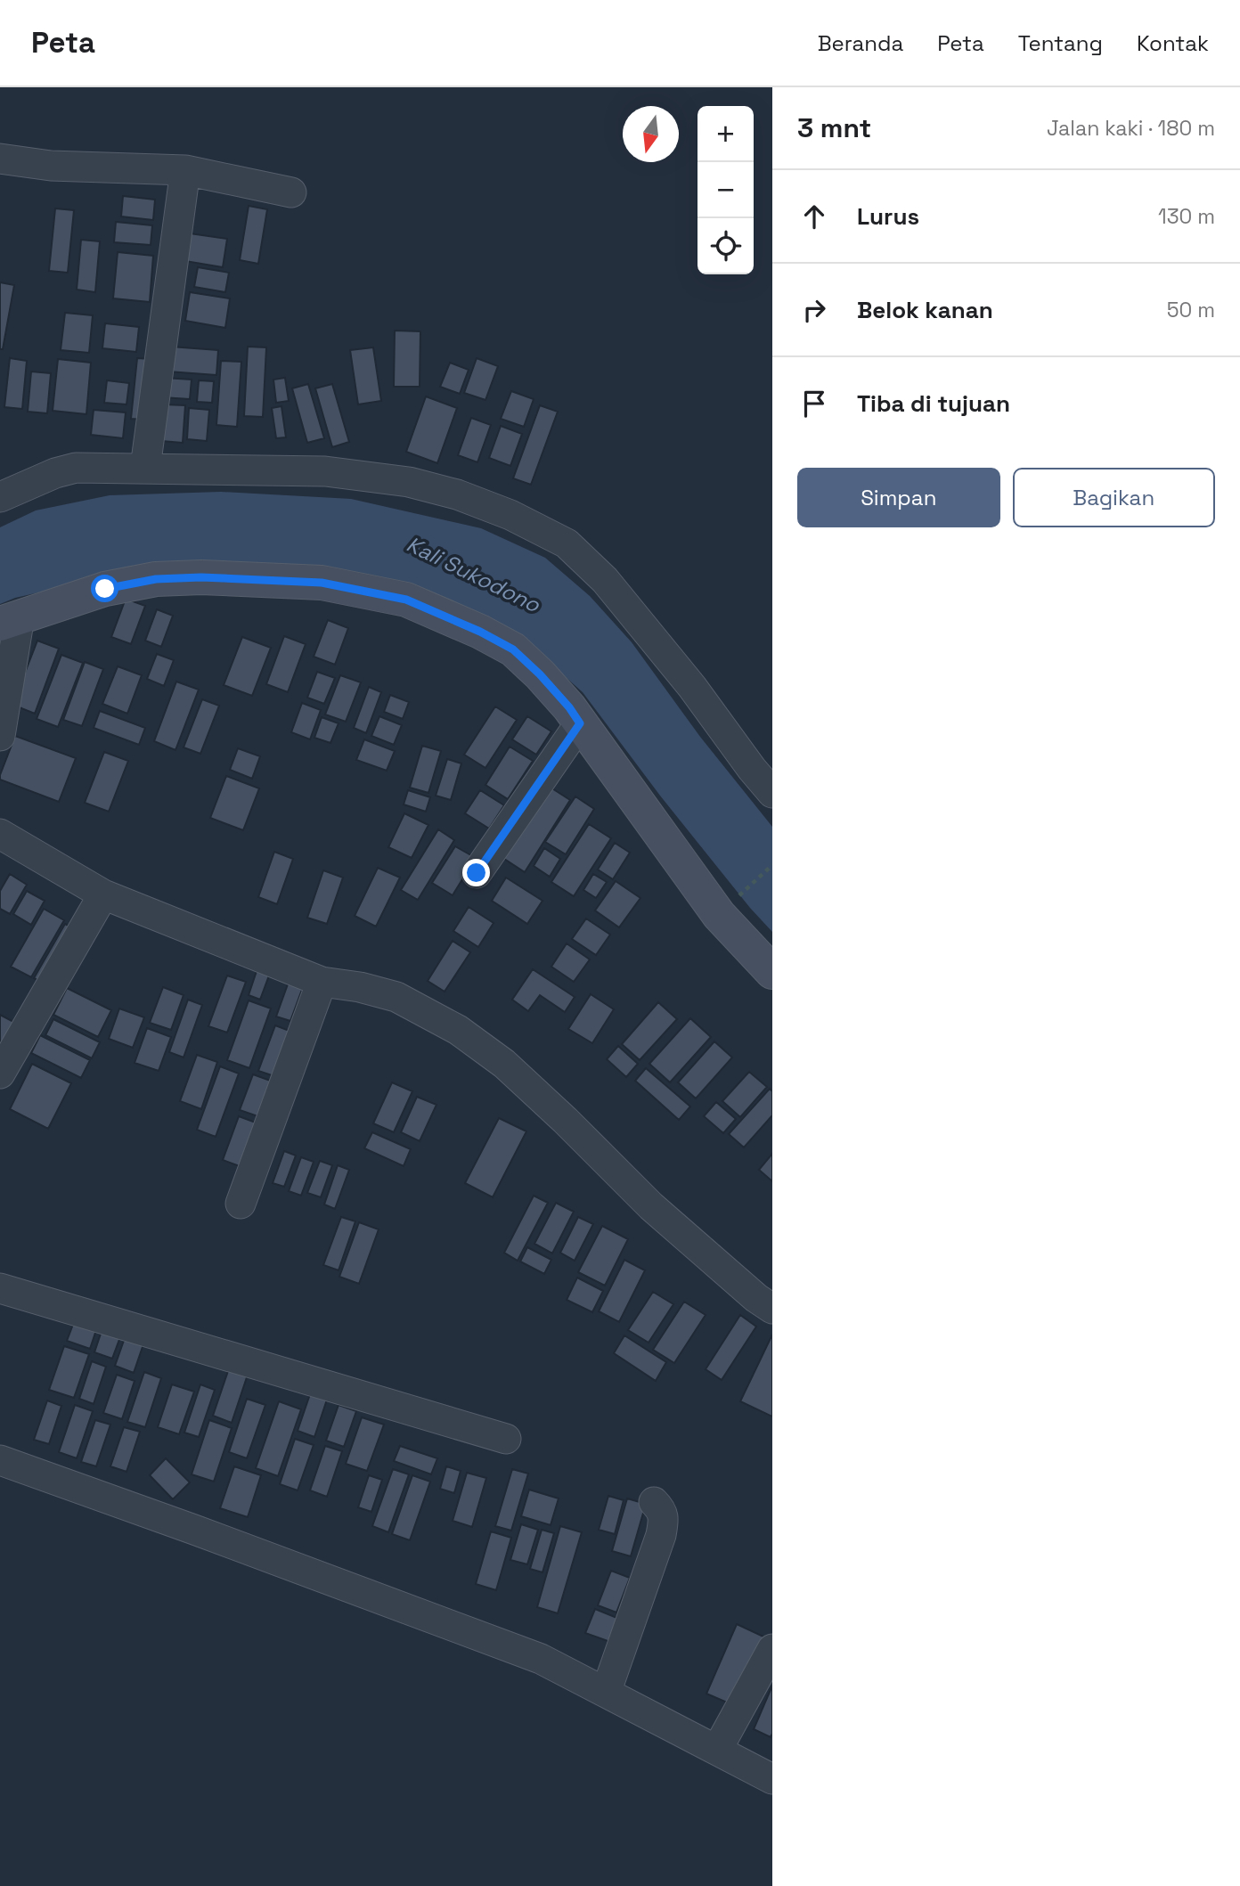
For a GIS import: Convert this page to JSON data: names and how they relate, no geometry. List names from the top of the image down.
{
  "water": ["Kali Sukodono"],
  "north": "bottom",
  "page": {
    "header": "Peta",
    "nav": [
      "Beranda",
      "Peta",
      "Tentang",
      "Kontak"
    ],
    "heading": ["3 mnt", "Jalan kaki · 180 m"],
    "map_buttons": ["+", "−"],
    "list": [
      ["Lurus", "130 m"],
      ["Belok kanan", "50 m"],
      "Tiba di tujuan"
    ],
    "buttons": ["Simpan", "Bagikan"]
  }
}
